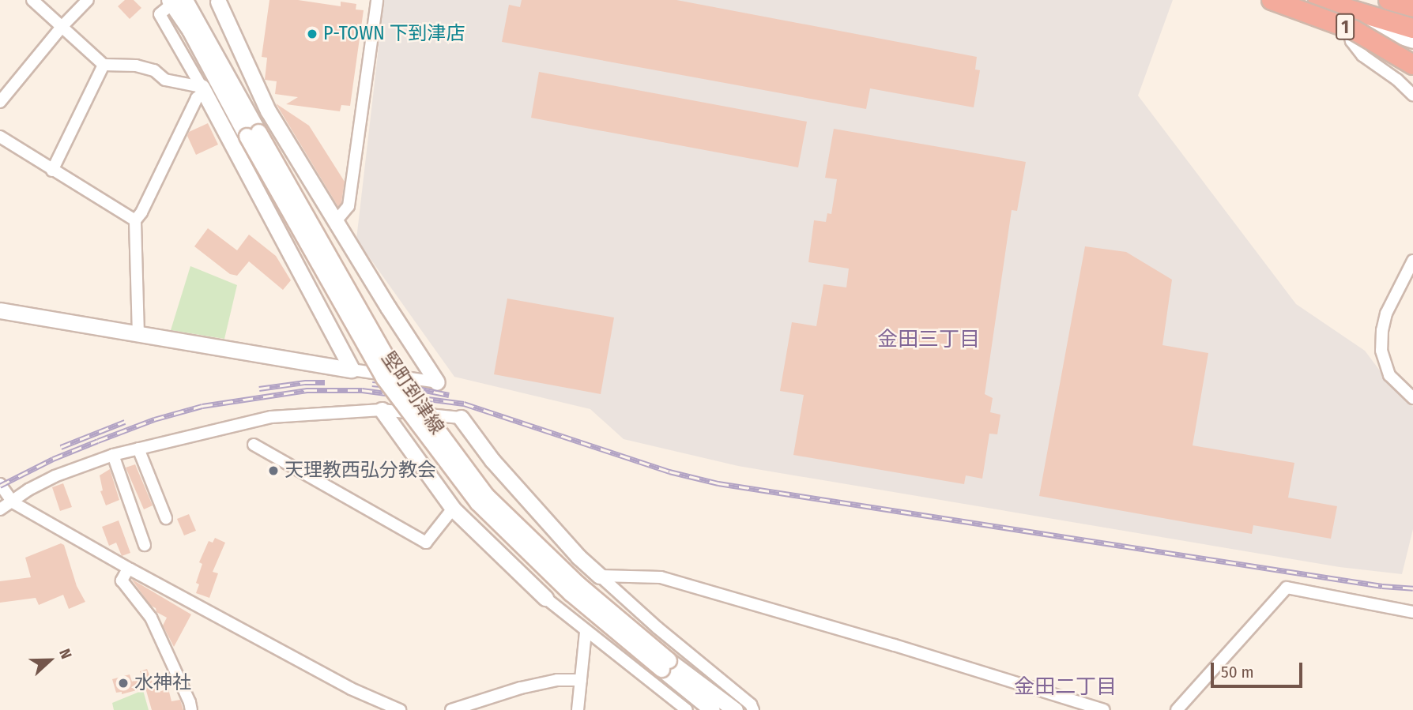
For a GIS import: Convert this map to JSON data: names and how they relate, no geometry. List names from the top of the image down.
{
  "streets": {
    "highway": ["1"],
    "street": ["堅町到津線"]
  },
  "districts": ["金田三丁目", "金田二丁目"],
  "places": ["P-TOWN 下到津店", "天理教西弘分教会", "水神社"],
  "scale_bar": "50 m",
  "north": "right"
}
